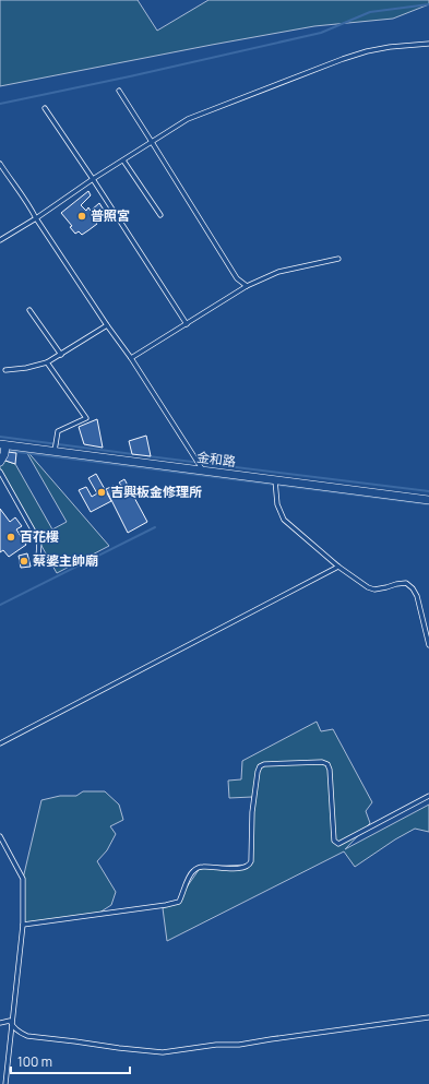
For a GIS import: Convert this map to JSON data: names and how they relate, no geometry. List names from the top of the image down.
{
  "streets": {
    "street": ["金和路"]
  },
  "places": [
    "普照宮",
    "吉興板金修理所",
    "百花樓",
    "蔡婆主帥廟"
  ],
  "scale_bar": "100 m"
}
